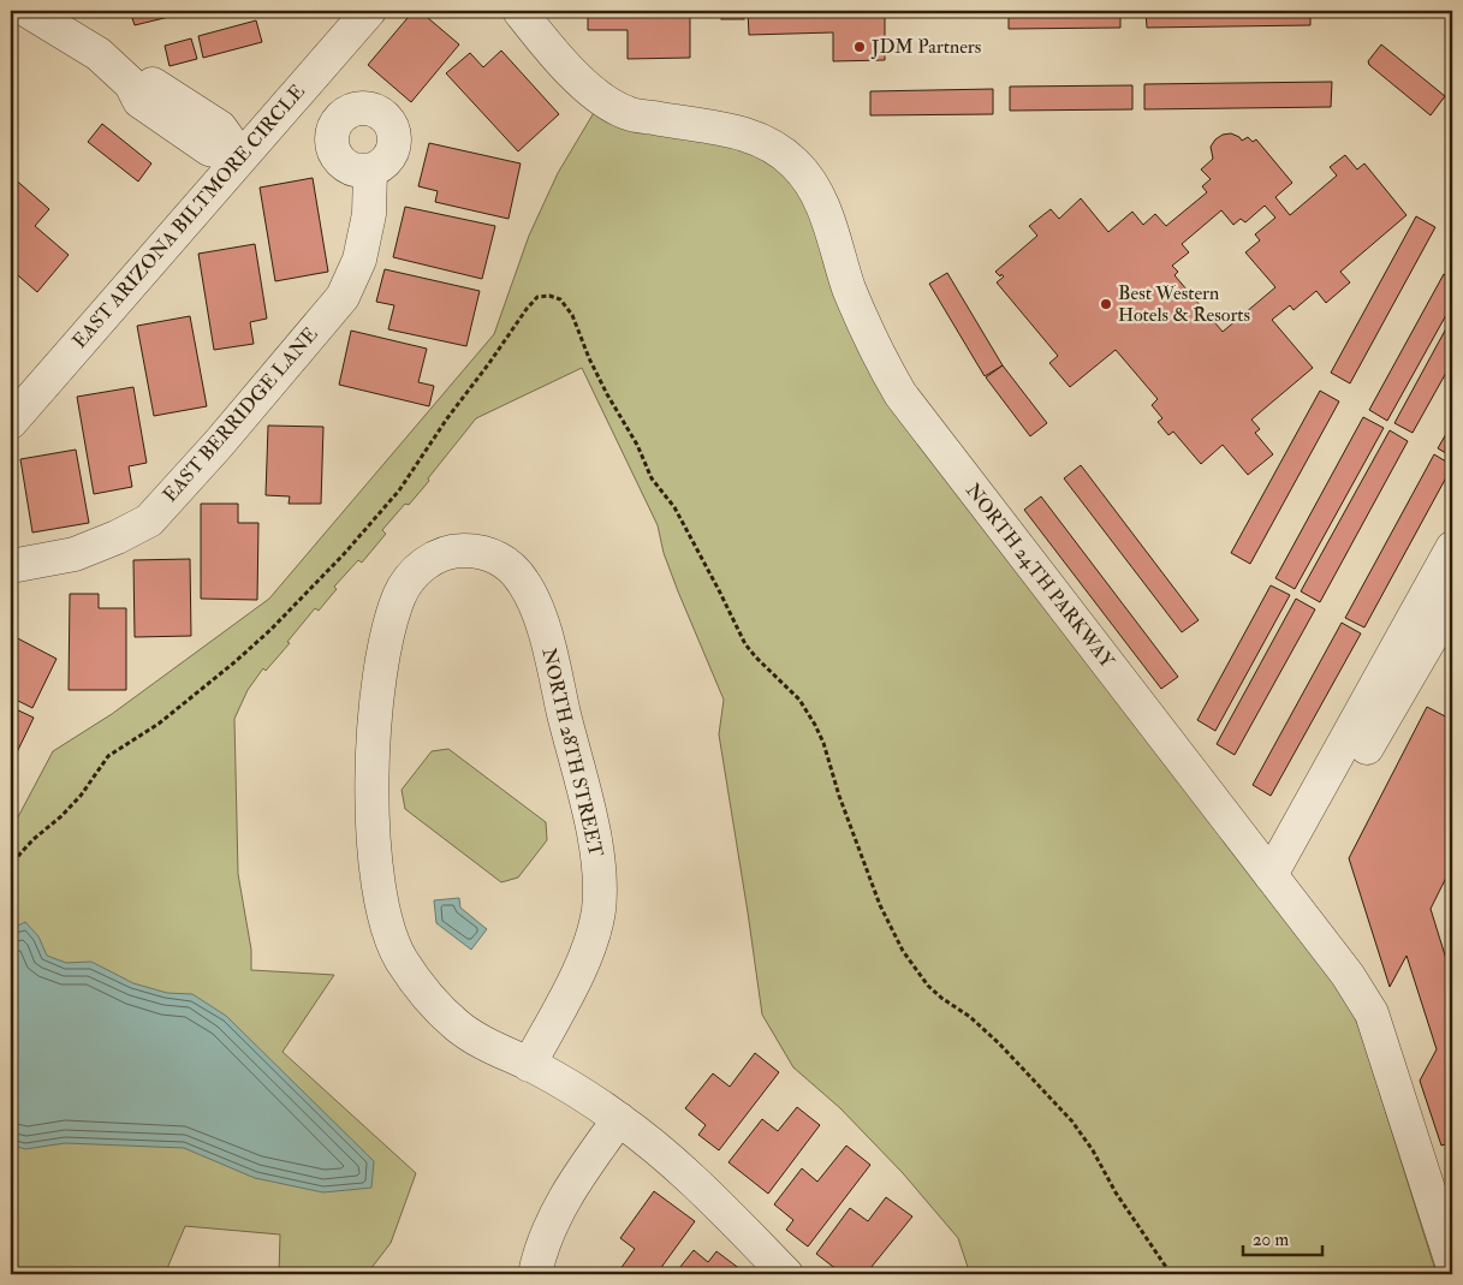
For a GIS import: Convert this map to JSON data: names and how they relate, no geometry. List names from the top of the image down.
{
  "streets": {
    "street": [
      "EAST ARIZONA BILTMORE CIRCLE",
      "EAST BERRIDGE LANE",
      "NORTH 24TH PARKWAY",
      "NORTH 28TH STREET"
    ]
  },
  "places": ["JDM Partners", "Best Western Hotels & Resorts"],
  "scale_bar": "20 m"
}
